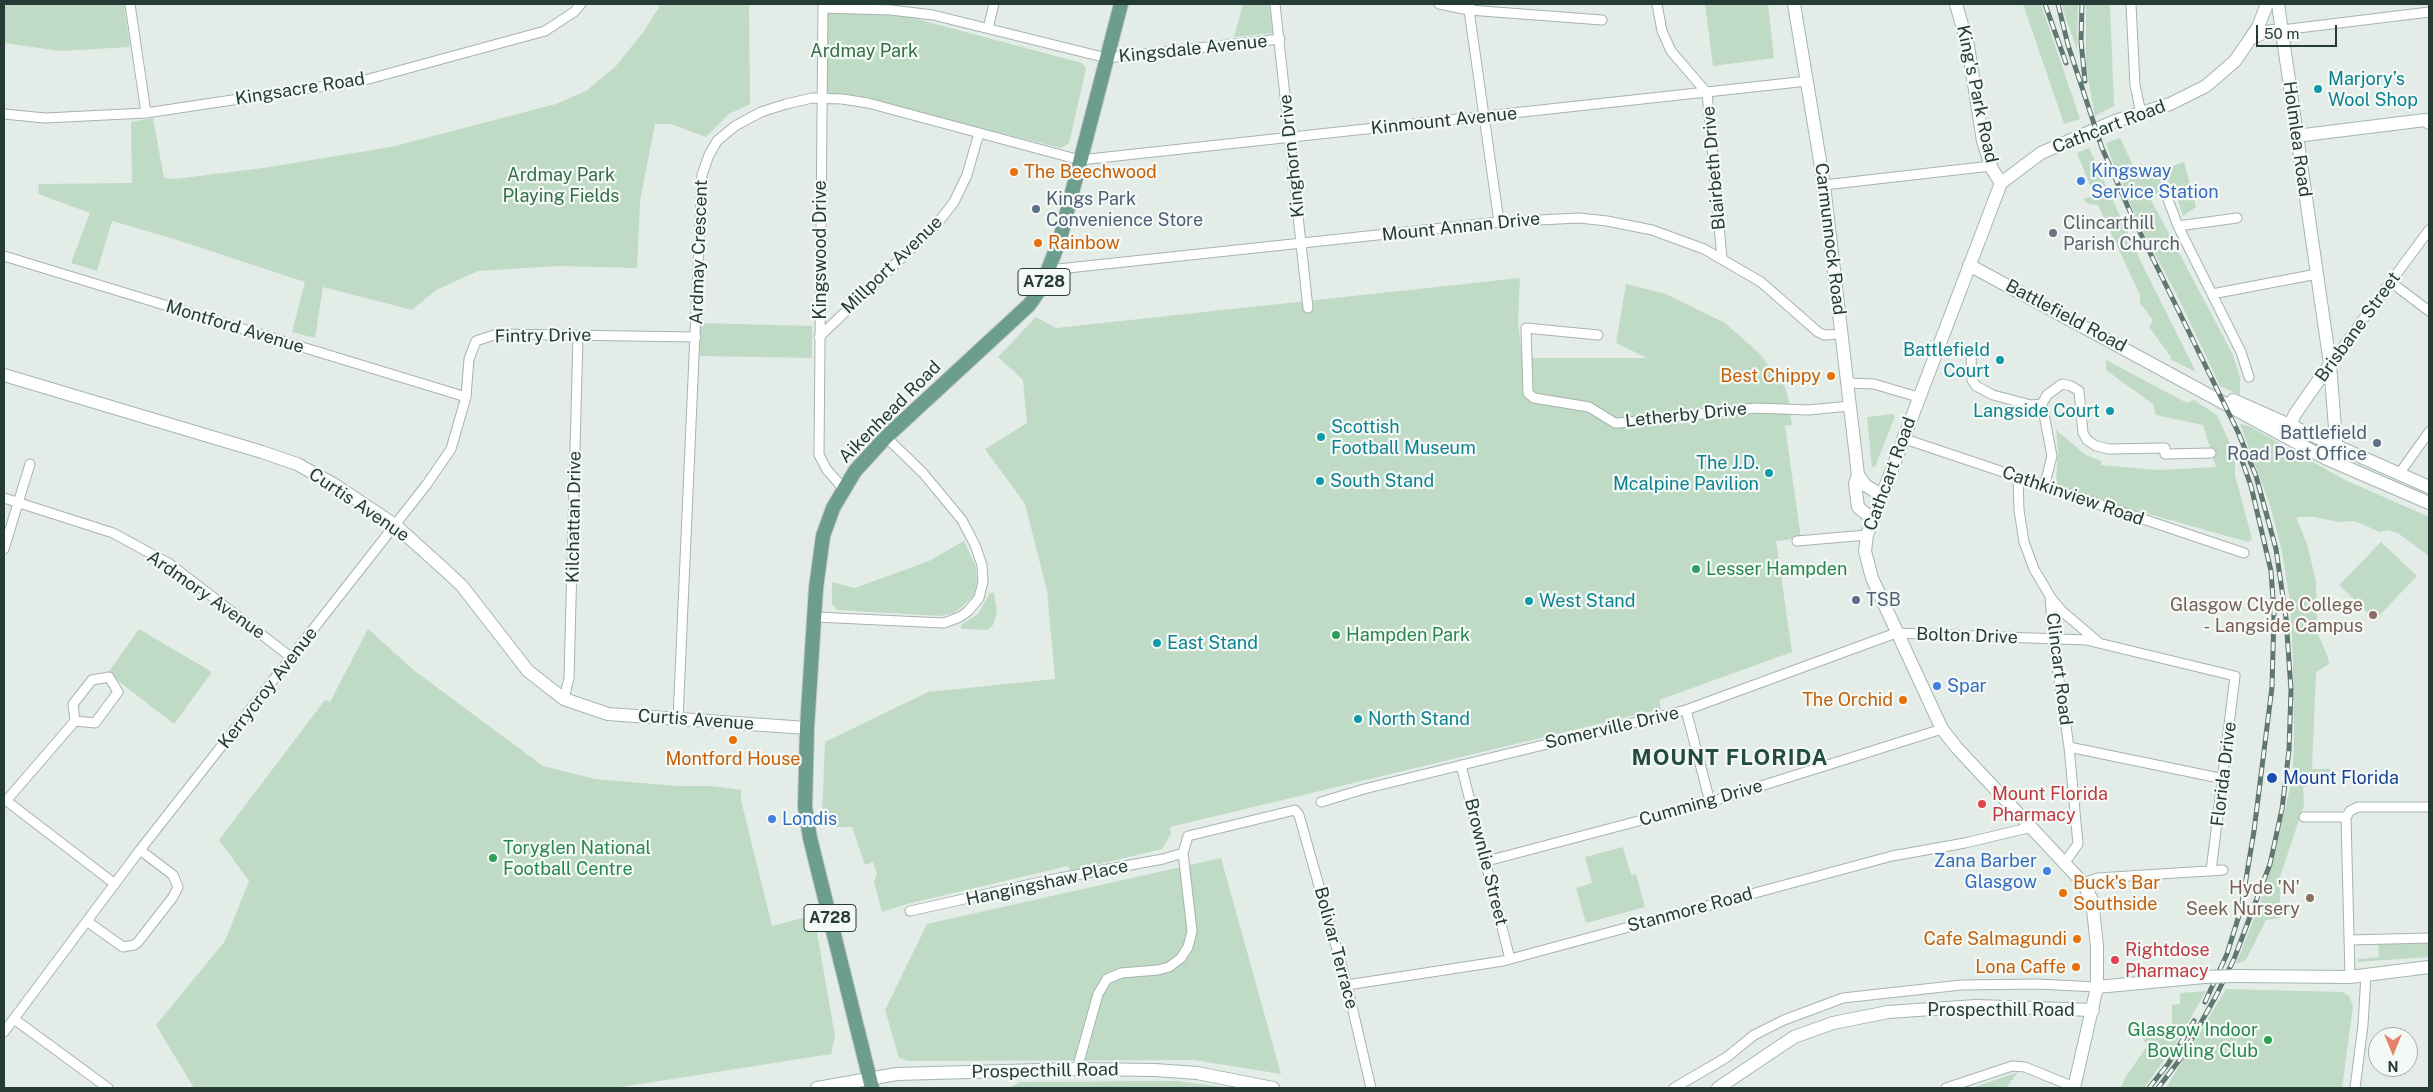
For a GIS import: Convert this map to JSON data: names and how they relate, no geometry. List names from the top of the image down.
{
  "streets": {
    "main road": ["A728", "Aikenhead Road"],
    "street": [
      "Kingsdale Avenue",
      "Kingsacre Road",
      "King's Park Road",
      "Kinmount Avenue",
      "Cathcart Road",
      "Holmlea Road",
      "Kinghorn Drive",
      "Blairbeth Drive",
      "Mount Annan Drive",
      "Carmunnock Road",
      "Kingswood Drive",
      "Ardmay Crescent",
      "Millport Avenue",
      "Battlefield Road",
      "Montford Avenue",
      "Brisbane Street",
      "Fintry Drive",
      "Letherby Drive",
      "Cathkinview Road",
      "Curtis Avenue",
      "Kilchattan Drive",
      "Ardmory Avenue",
      "Bolton Drive",
      "Clincart Road",
      "Kerrycroy Avenue",
      "Somerville Drive",
      "Florida Drive",
      "Cumming Drive",
      "Brownlie Street",
      "Hangingshaw Place",
      "Stanmore Road",
      "Bolivar Terrace",
      "Prospecthill Road"
    ]
  },
  "crossings": [
    ["Kingsdale Avenue", "Kinghorn Drive"],
    ["Kingsdale Avenue", "Aikenhead Road"],
    ["King's Park Road", "Cathcart Road"],
    ["Kinmount Avenue", "Kinghorn Drive"],
    ["Kinmount Avenue", "Blairbeth Drive"],
    ["Kinmount Avenue", "Carmunnock Road"],
    ["Kinmount Avenue", "Ardmay Crescent"],
    ["Kinmount Avenue", "Aikenhead Road"],
    ["Cathcart Road", "Carmunnock Road"],
    ["Cathcart Road", "Battlefield Road"],
    ["Cathcart Road", "Cathkinview Road"],
    ["Cathcart Road", "Bolton Drive"],
    ["Cathcart Road", "Clincart Road"],
    ["Cathcart Road", "Somerville Drive"],
    ["Cathcart Road", "Cumming Drive"],
    ["Cathcart Road", "Stanmore Road"],
    ["Cathcart Road", "Prospecthill Road"],
    ["Holmlea Road", "Battlefield Road"],
    ["Holmlea Road", "Brisbane Street"],
    ["Kinghorn Drive", "Mount Annan Drive"],
    ["Blairbeth Drive", "Mount Annan Drive"],
    ["Mount Annan Drive", "Carmunnock Road"],
    ["Mount Annan Drive", "Aikenhead Road"],
    ["Carmunnock Road", "Letherby Drive"],
    ["Kingswood Drive", "Ardmay Crescent"],
    ["Kingswood Drive", "Millport Avenue"],
    ["Kingswood Drive", "Aikenhead Road"],
    ["Ardmay Crescent", "Millport Avenue"],
    ["Ardmay Crescent", "Fintry Drive"],
    ["Ardmay Crescent", "Aikenhead Road"],
    ["Ardmay Crescent", "Curtis Avenue"],
    ["Battlefield Road", "Brisbane Street"],
    ["Montford Avenue", "Fintry Drive"],
    ["Fintry Drive", "Curtis Avenue"],
    ["Fintry Drive", "Kilchattan Drive"],
    ["Fintry Drive", "Kerrycroy Avenue"],
    ["Aikenhead Road", "Curtis Avenue"],
    ["Aikenhead Road", "Prospecthill Road"],
    ["Cathkinview Road", "Clincart Road"],
    ["Curtis Avenue", "Kilchattan Drive"],
    ["Curtis Avenue", "Kerrycroy Avenue"],
    ["Ardmory Avenue", "Kerrycroy Avenue"],
    ["Bolton Drive", "Clincart Road"],
    ["Bolton Drive", "Somerville Drive"],
    ["Bolton Drive", "Florida Drive"],
    ["Somerville Drive", "Brownlie Street"],
    ["Cumming Drive", "Brownlie Street"],
    ["Brownlie Street", "Stanmore Road"],
    ["Hangingshaw Place", "Bolivar Terrace"],
    ["Stanmore Road", "Bolivar Terrace"]
  ],
  "districts": ["MOUNT FLORIDA"],
  "parks": ["Ardmay Park", "Ardmay Park Playing Fields"],
  "places": [
    "Marjory’s Wool Shop",
    "The Beechwood",
    "Kingsway Service Station",
    "Kings Park Convenience Store",
    "Clincarthill Parish Church",
    "Rainbow",
    "Battlefield Court",
    "Best Chippy",
    "Langside Court",
    "Scottish Football Museum",
    "Battlefield Road Post Office",
    "The J.D. Mcalpine Pavilion",
    "South Stand",
    "Lesser Hampden",
    "TSB",
    "West Stand",
    "Glasgow Clyde College - Langside Campus",
    "Hampden Park",
    "East Stand",
    "Spar",
    "The Orchid",
    "North Stand",
    "Montford House",
    "Mount Florida",
    "Mount Florida Pharmacy",
    "Londis",
    "Toryglen National Football Centre",
    "Zana Barber Glasgow",
    "Buck's Bar Southside",
    "Hyde 'N' Seek Nursery",
    "Cafe Salmagundi",
    "Rightdose Pharmacy",
    "Lona Caffe",
    "Glasgow Indoor Bowling Club"
  ],
  "scale_bar": "50 m",
  "north": "bottom"
}
